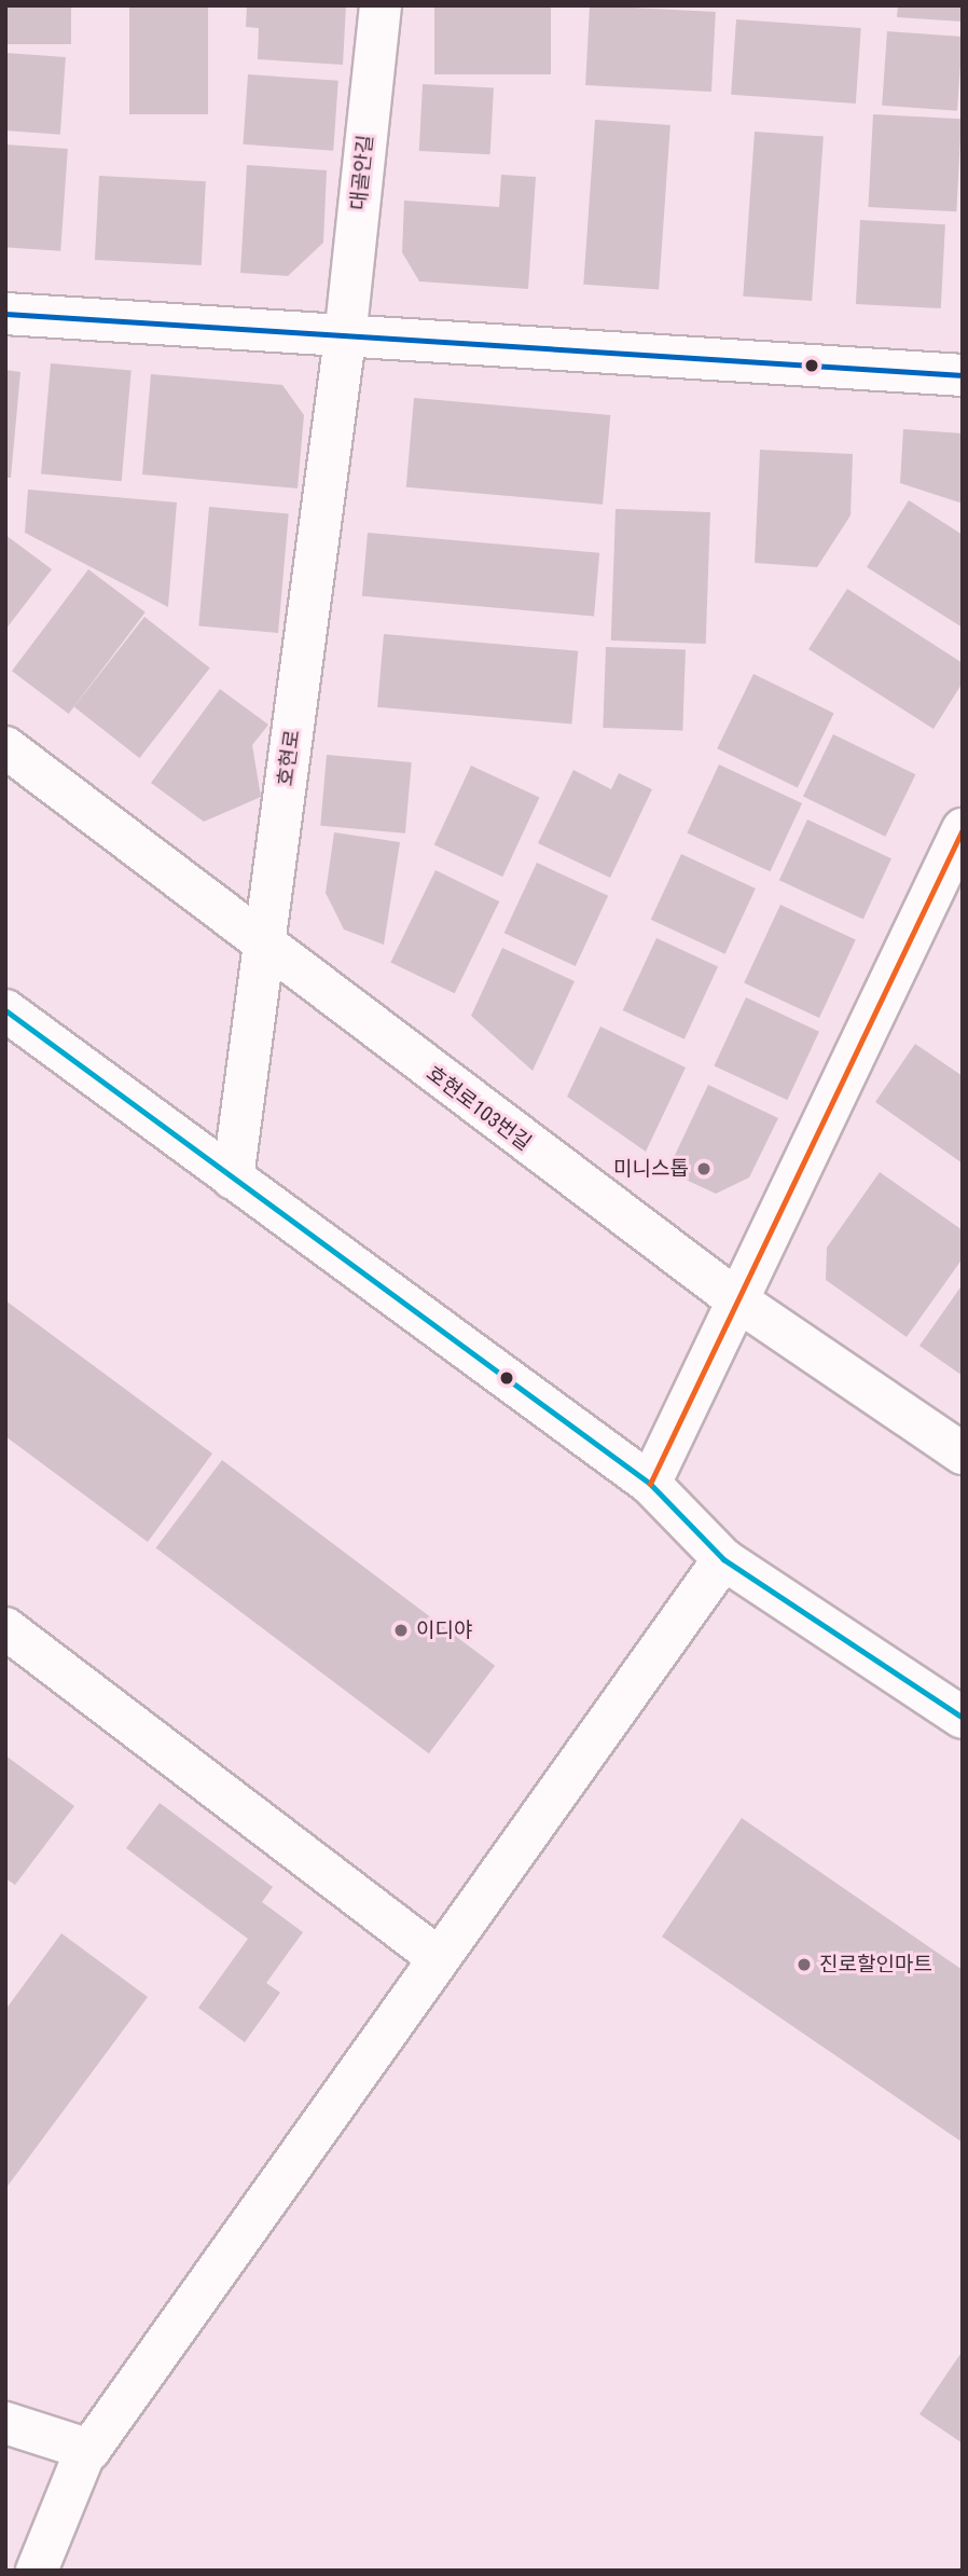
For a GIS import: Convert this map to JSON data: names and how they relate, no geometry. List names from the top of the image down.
{
  "streets": {
    "street": ["대골안길", "호현로", "호현로103번길"]
  },
  "crossings": [
    ["대골안길", "호현로"],
    ["호현로", "호현로103번길"]
  ],
  "places": ["미니스톱", "이디야", "진로할인마트"]
}
